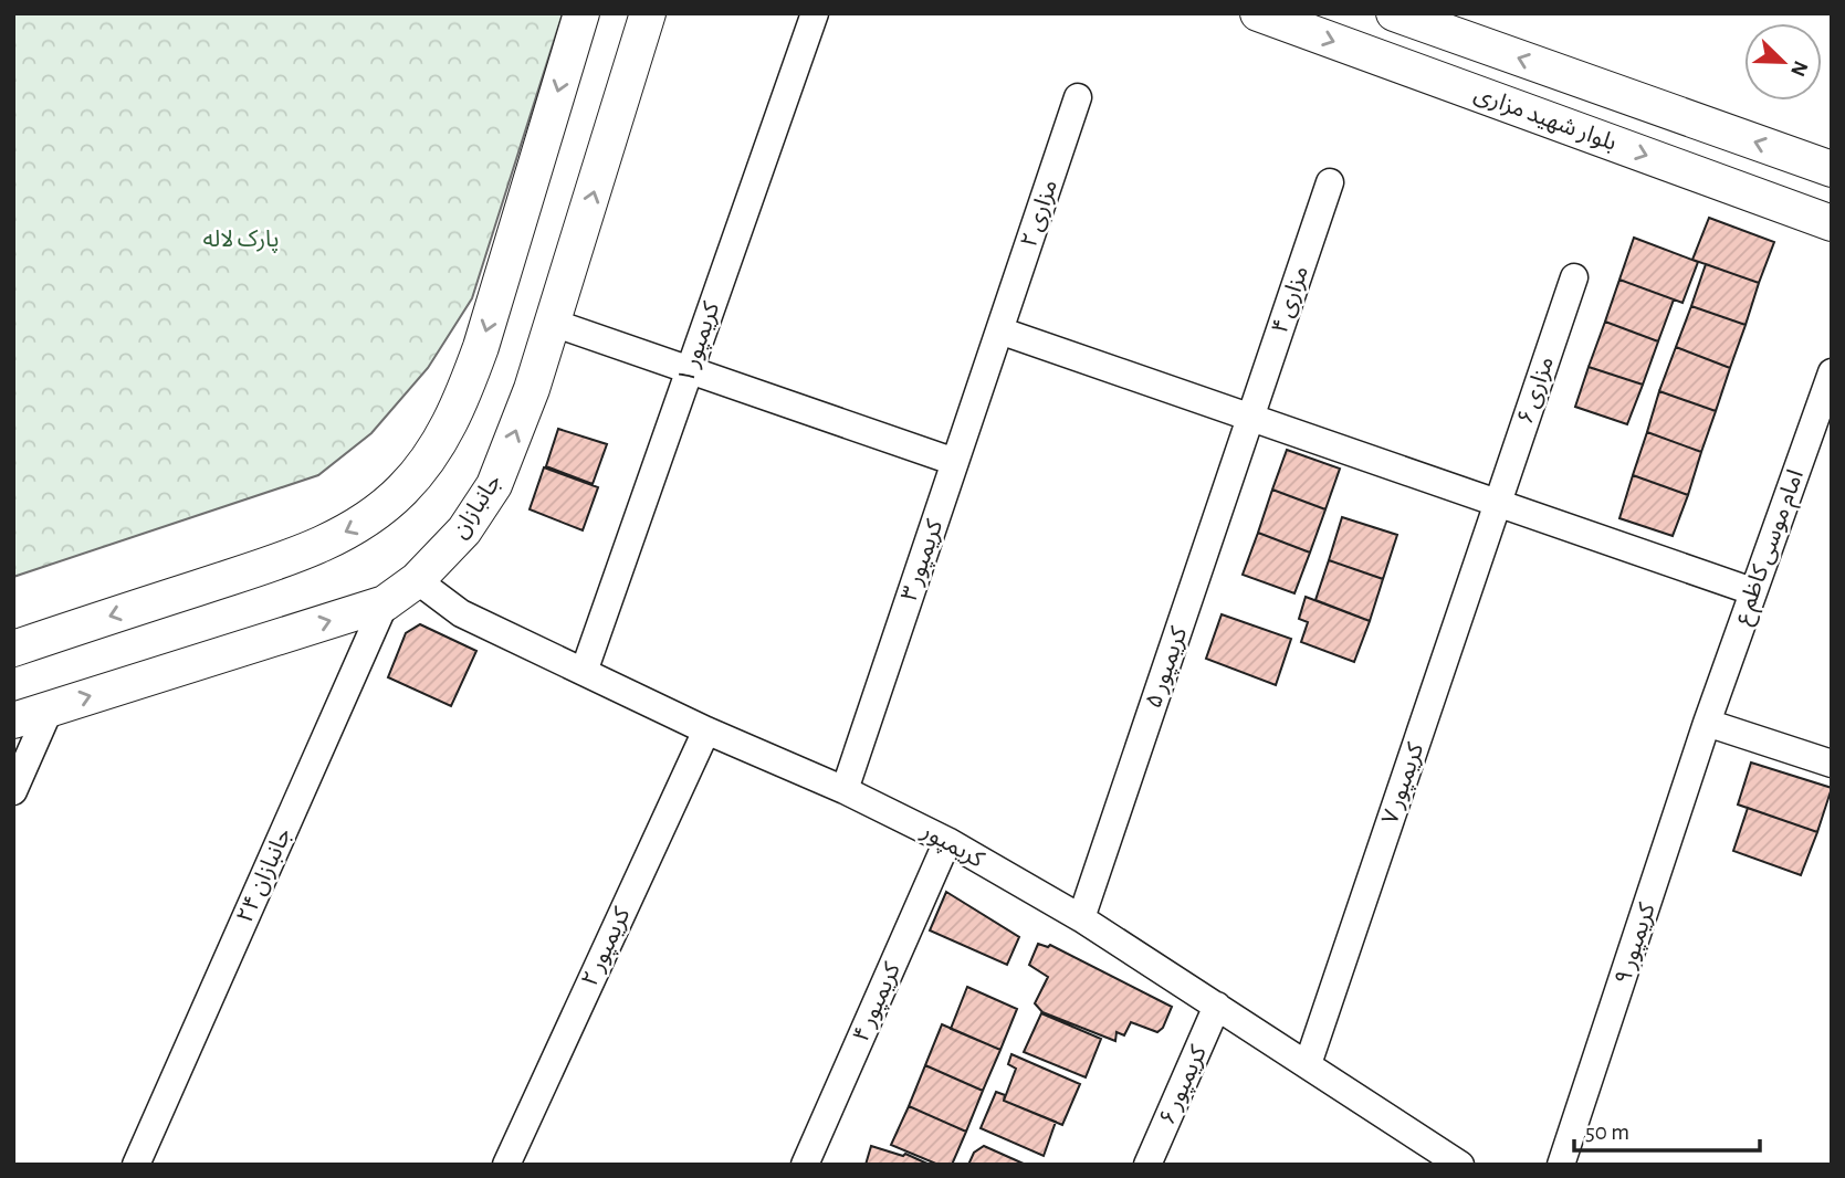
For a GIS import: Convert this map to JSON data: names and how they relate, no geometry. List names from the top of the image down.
{
  "streets": {
    "main road": ["بلوار شهید مزاری", "جانبازان"],
    "street": [
      "مزاری ۲",
      "مزاری ۴",
      "کریمپور ۱",
      "مزاری ۶",
      "امام موسی کاظم ع",
      "کریمپور ۳",
      "کریمپور ۵",
      "کریمپور ۷",
      "کریمپور",
      "جانبازان ۲۴",
      "کریمپور ۹",
      "کریمپور ۲",
      "کریمپور ۴",
      "کریمپور ۶"
    ]
  },
  "crossings": [
    ["مزاری ۲", "کریمپور ۳"],
    ["مزاری ۴", "کریمپور ۵"],
    ["کریمپور ۱", "کریمپور"],
    ["مزاری ۶", "کریمپور ۷"],
    ["جانبازان", "کریمپور"],
    ["جانبازان", "جانبازان ۲۴"],
    ["امام موسی کاظم ع", "کریمپور ۹"],
    ["کریمپور ۳", "کریمپور"],
    ["کریمپور ۵", "کریمپور"],
    ["کریمپور ۷", "کریمپور"],
    ["کریمپور", "کریمپور ۲"],
    ["کریمپور", "کریمپور ۴"],
    ["کریمپور", "کریمپور ۶"]
  ],
  "parks": ["پارک لاله"],
  "scale_bar": "50 m",
  "north": "bottom right"
}
